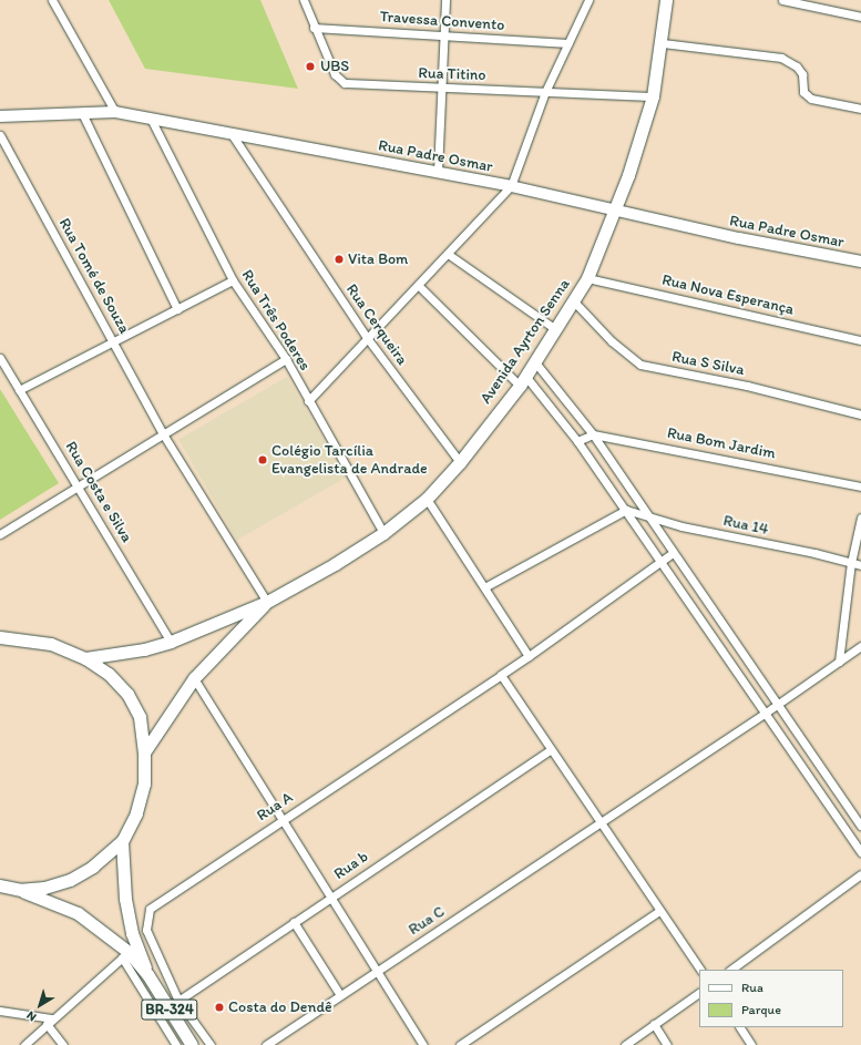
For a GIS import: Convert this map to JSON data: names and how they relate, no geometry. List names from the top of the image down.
{
  "streets": {
    "main road": ["Avenida Ayrton Senna", "BR-324"],
    "street": [
      "Travessa Convento",
      "Rua Titino",
      "Rua Padre Osmar",
      "Rua Tomé de Souza",
      "Rua Nova Esperança",
      "Rua Três Poderes",
      "Rua Cerqueira",
      "Rua S Silva",
      "Rua Bom Jardim",
      "Rua Costa e Silva",
      "Rua 14",
      "Rua A",
      "Rua b",
      "Rua C"
    ]
  },
  "crossings": [
    ["Travessa Convento", "Rua Titino"],
    ["Rua Titino", "Avenida Ayrton Senna"],
    ["Rua Padre Osmar", "Rua Três Poderes"],
    ["Rua Padre Osmar", "Rua Cerqueira"],
    ["Rua Padre Osmar", "Avenida Ayrton Senna"],
    ["Rua Tomé de Souza", "Avenida Ayrton Senna"],
    ["Rua Nova Esperança", "Avenida Ayrton Senna"],
    ["Rua Três Poderes", "Avenida Ayrton Senna"],
    ["Rua Cerqueira", "Avenida Ayrton Senna"],
    ["Avenida Ayrton Senna", "Rua S Silva"],
    ["Avenida Ayrton Senna", "Rua Costa e Silva"],
    ["Rua A", "Rua b"],
    ["Rua A", "BR-324"],
    ["Rua b", "BR-324"]
  ],
  "places": [
    "UBS",
    "Vita Bom",
    "Colégio Tarcília Evangelista de Andrade",
    "Costa do Dendê"
  ],
  "legend": ["Rua", "Parque"],
  "north": "bottom left"
}
